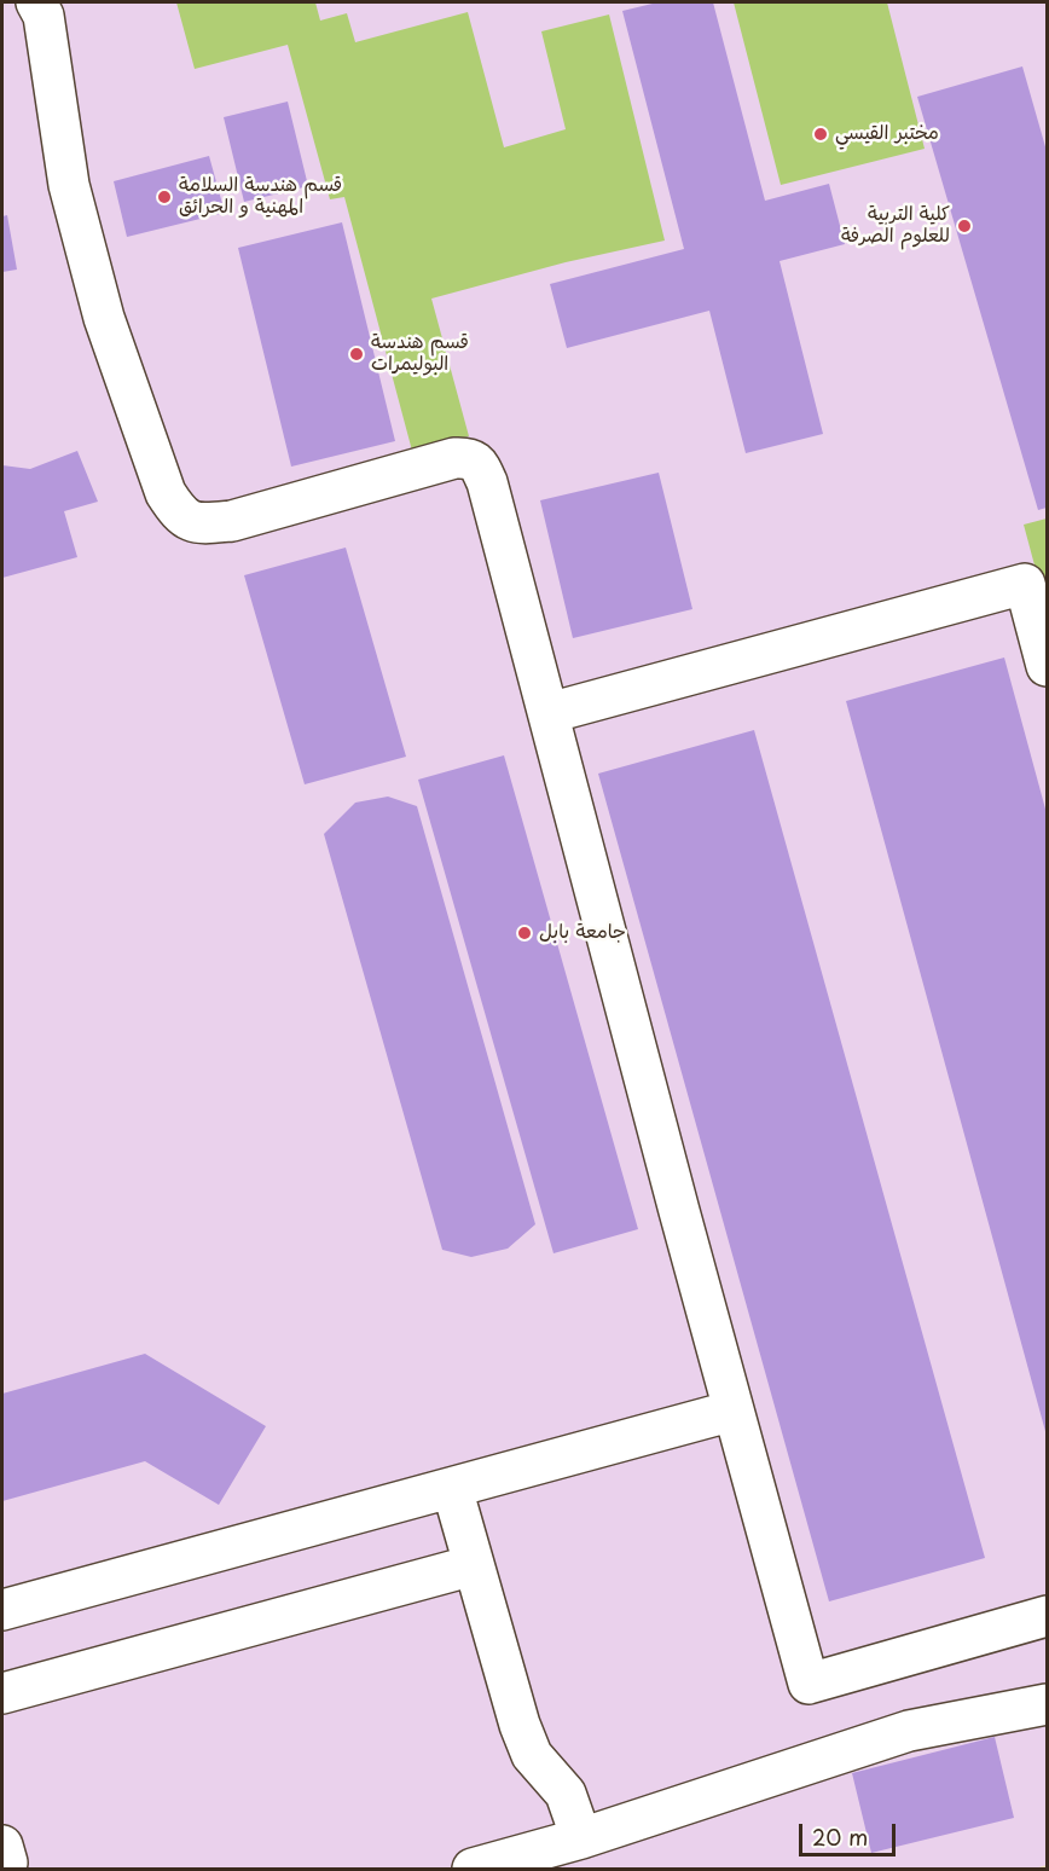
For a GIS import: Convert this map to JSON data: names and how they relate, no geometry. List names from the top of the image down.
{
  "places": [
    "مختبر القيسي",
    "قسم هندسة السلامة المهنية و الحرائق",
    "كلية التربية للعلوم الصرفة",
    "قسم هندسة البوليمرات",
    "جامعة بابل"
  ],
  "scale_bar": "20 m"
}
